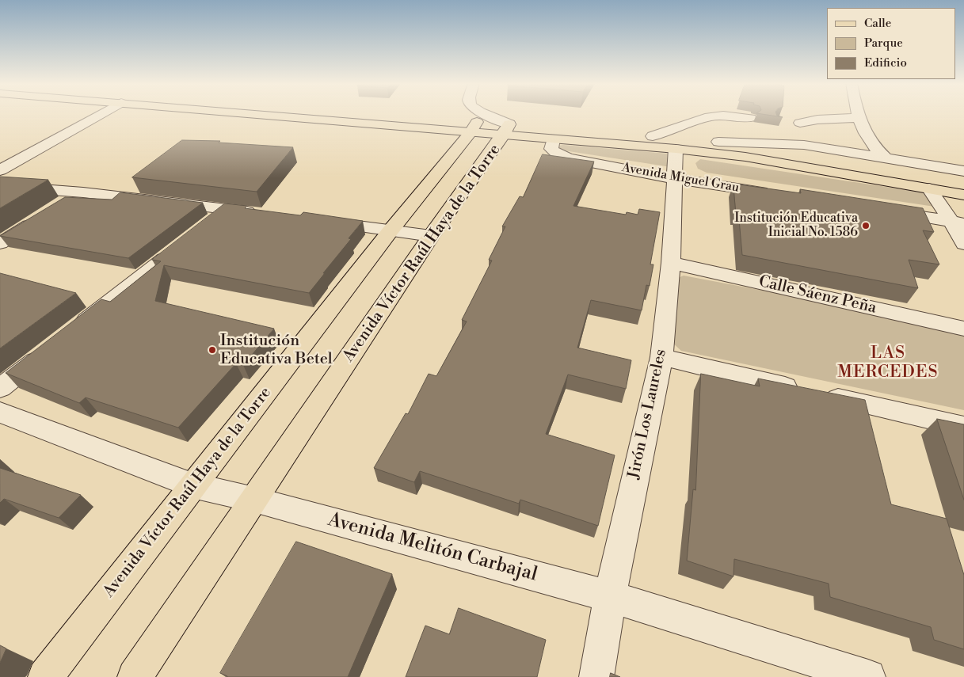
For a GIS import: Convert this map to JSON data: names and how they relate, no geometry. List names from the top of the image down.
{
  "streets": {
    "main road": ["Avenida Miguel Grau", "Avenida Víctor Raúl Haya de la Torre"],
    "street": ["Calle Sáenz Peña", "Jirón Los Laureles", "Avenida Melitón Carbajal"]
  },
  "crossings": [
    ["Avenida Miguel Grau", "Avenida Víctor Raúl Haya de la Torre"],
    ["Avenida Miguel Grau", "Jirón Los Laureles"],
    ["Avenida Víctor Raúl Haya de la Torre", "Avenida Melitón Carbajal"],
    ["Calle Sáenz Peña", "Jirón Los Laureles"],
    ["Jirón Los Laureles", "Avenida Melitón Carbajal"]
  ],
  "districts": ["LAS MERCEDES"],
  "places": ["Institución Educativa Inicial No. 1586", "Institución Educativa Betel"],
  "legend": ["Calle", "Parque", "Edificio"]
}
